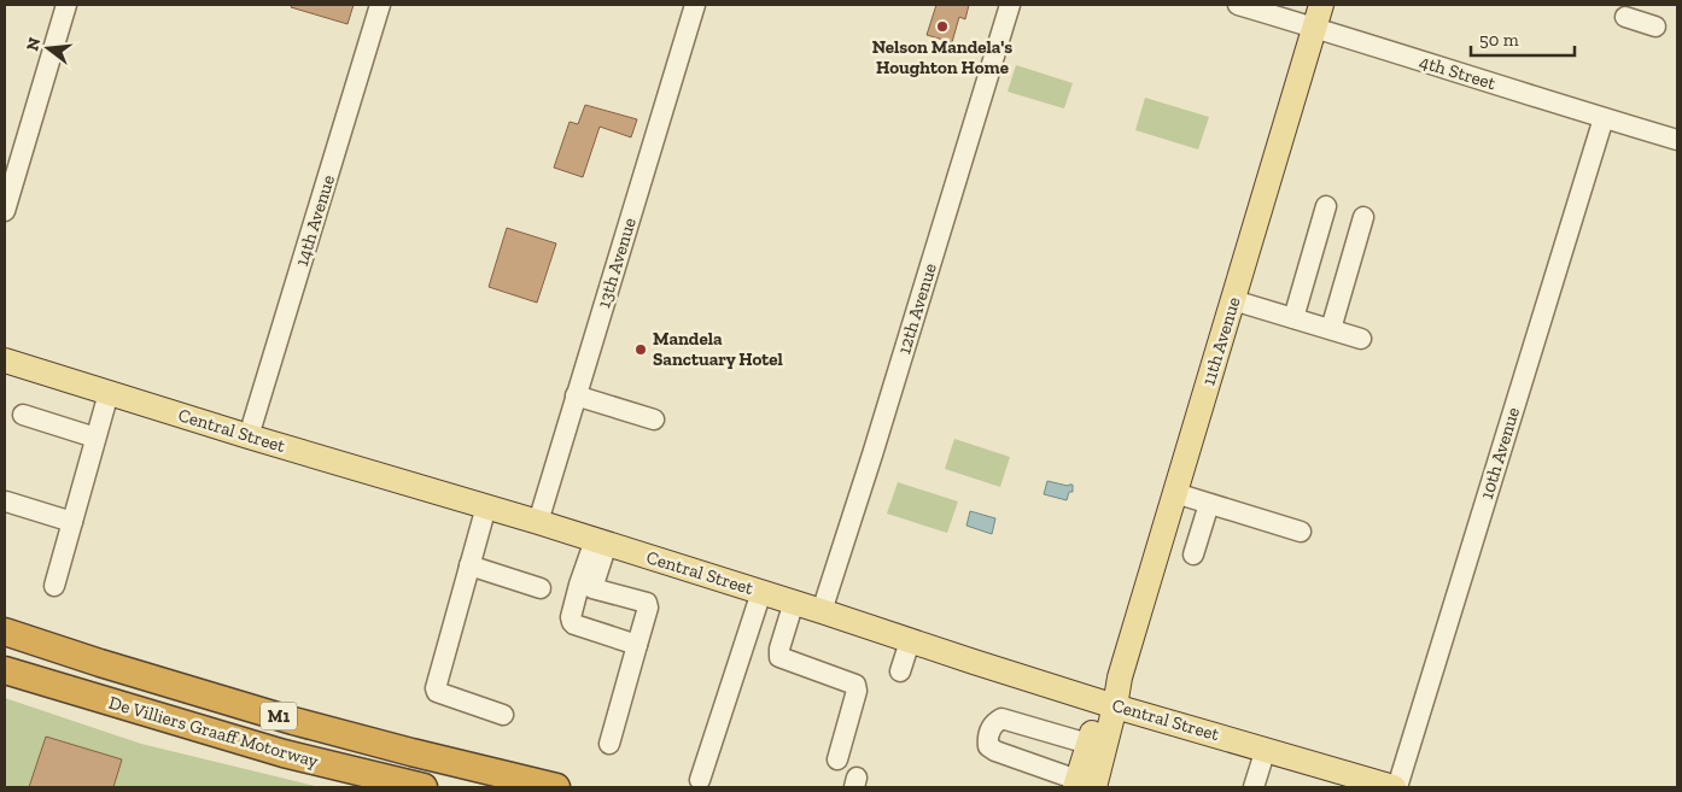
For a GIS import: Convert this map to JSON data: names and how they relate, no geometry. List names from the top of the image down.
{
  "streets": {
    "highway": ["M1", "De Villiers Graaff Motorway"],
    "main road": ["11th Avenue", "Central Street"],
    "street": [
      "4th Street",
      "14th Avenue",
      "13th Avenue",
      "12th Avenue",
      "10th Avenue"
    ]
  },
  "crossings": [
    ["4th Street", "11th Avenue"],
    ["4th Street", "10th Avenue"],
    ["14th Avenue", "Central Street"],
    ["13th Avenue", "Central Street"],
    ["12th Avenue", "Central Street"],
    ["11th Avenue", "Central Street"],
    ["Central Street", "10th Avenue"]
  ],
  "places": ["Nelson Mandela's Houghton Home", "Mandela Sanctuary Hotel"],
  "scale_bar": "50 m",
  "north": "left"
}
